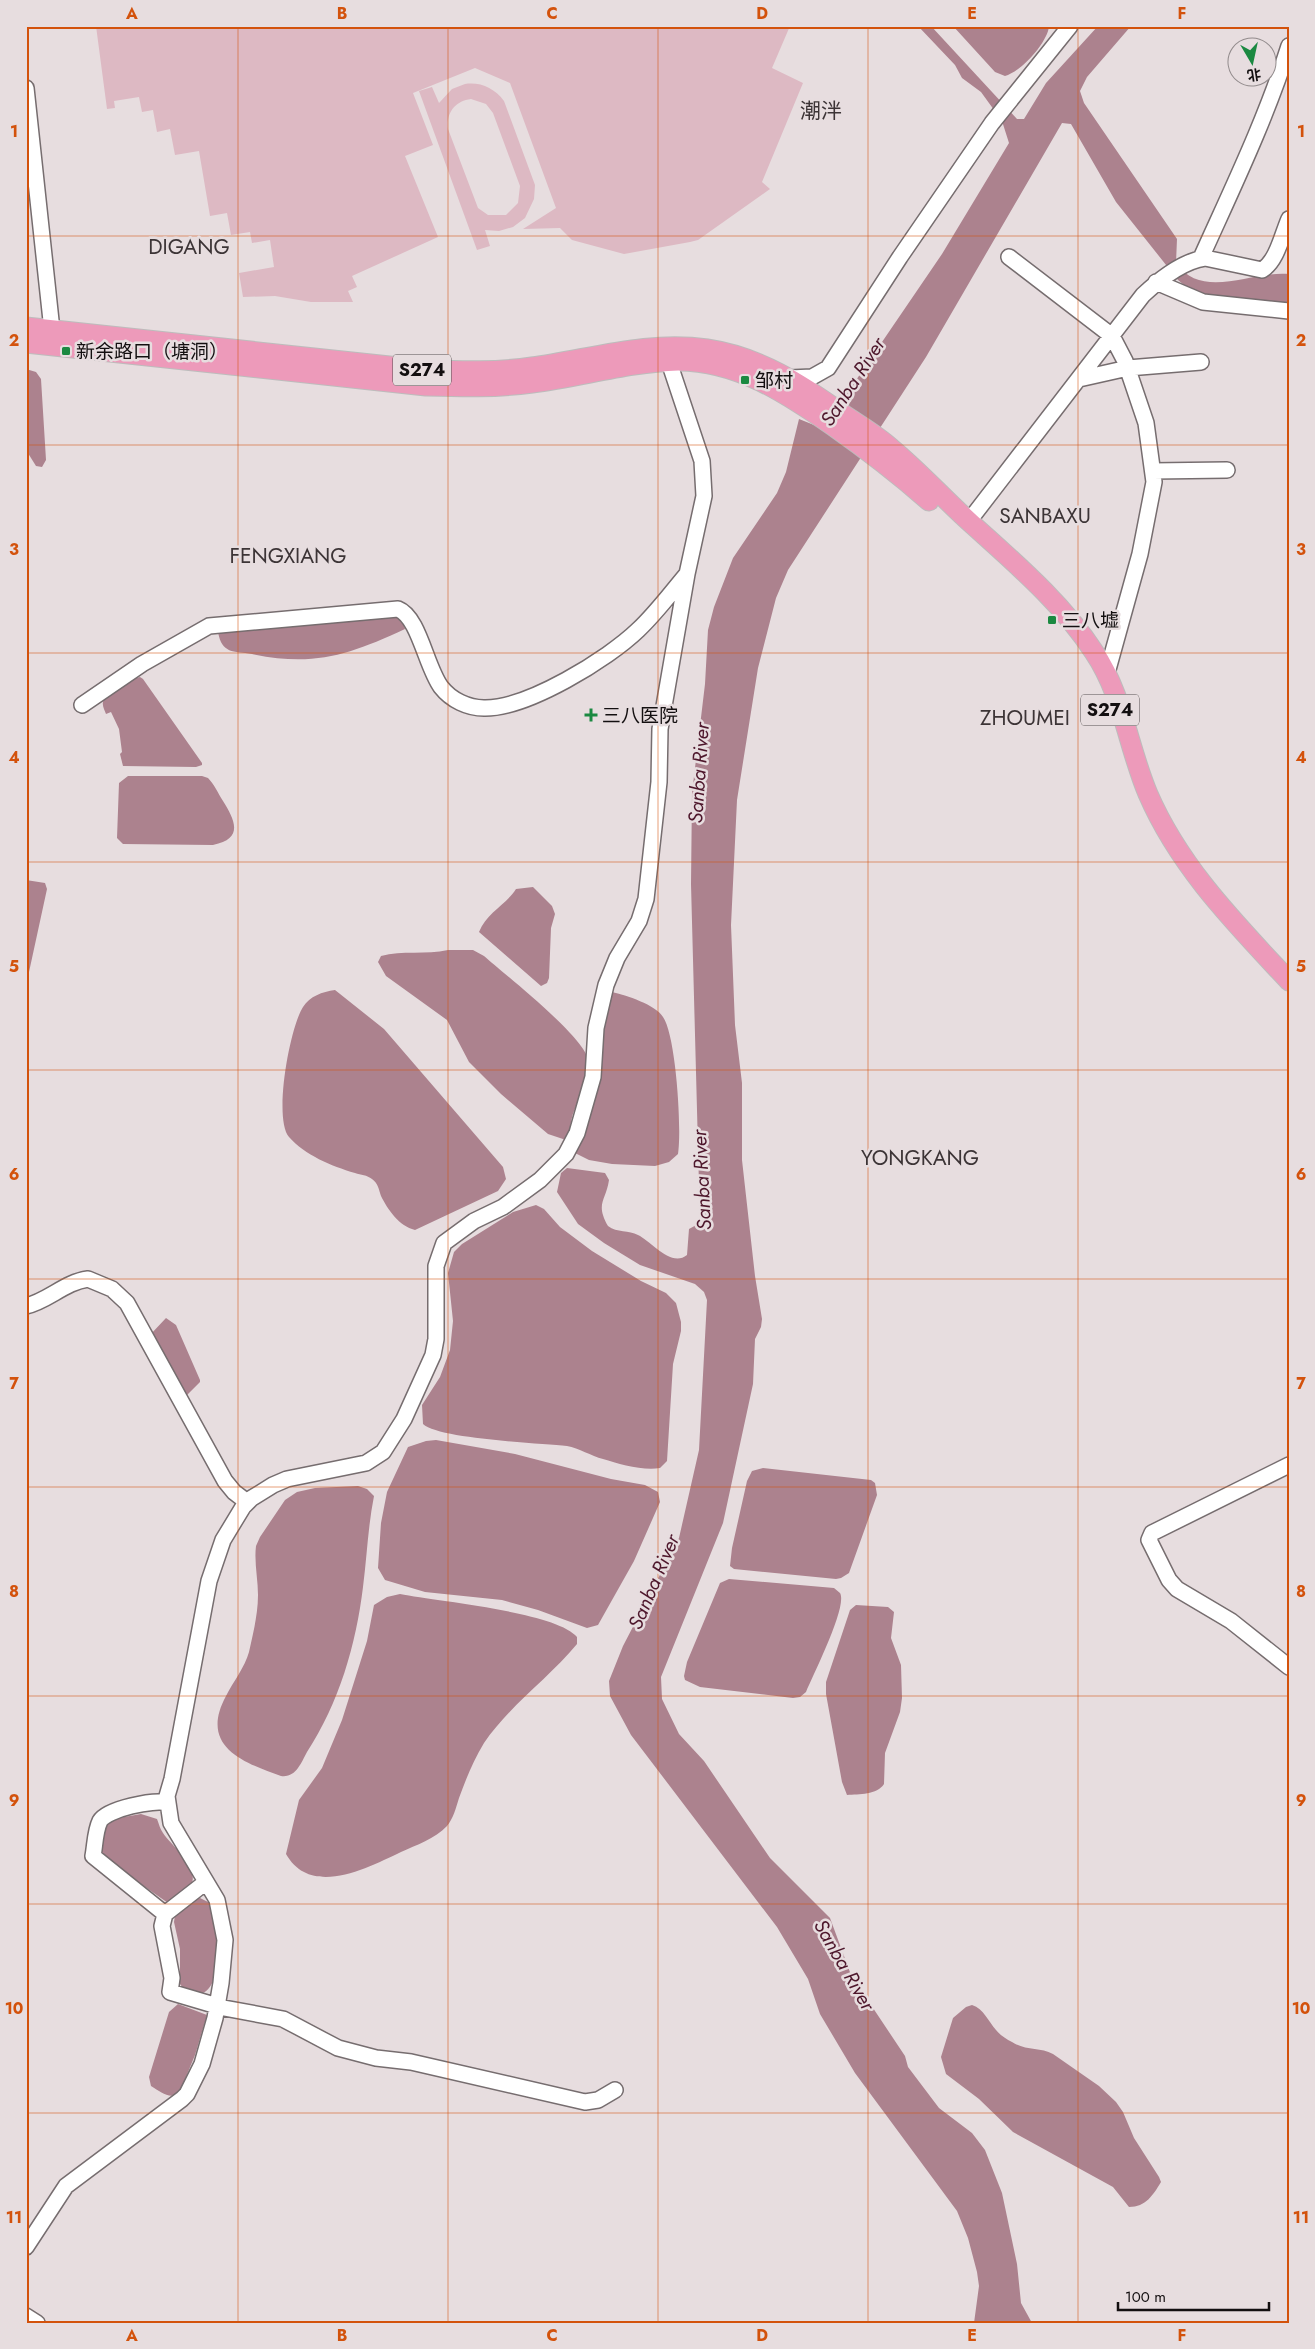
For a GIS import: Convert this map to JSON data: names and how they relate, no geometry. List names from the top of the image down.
{
  "streets": {
    "main road": ["S274"]
  },
  "districts": [
    "潮泮",
    "DIGANG",
    "SANBAXU",
    "FENGXIANG",
    "ZHOUMEI",
    "YONGKANG"
  ],
  "water": ["Sanba River"],
  "places": {
    "transit": ["新余路口（塘洞）", "邹村", "三八墟"],
    "health": ["三八医院"]
  },
  "scale_bar": "100 m",
  "north": "bottom",
  "grid": {
    "columns": [
      "A",
      "B",
      "C",
      "D",
      "E",
      "F"
    ],
    "rows": [
      "1",
      "2",
      "3",
      "4",
      "5",
      "6",
      "7",
      "8",
      "9",
      "10",
      "11"
    ]
  }
}
